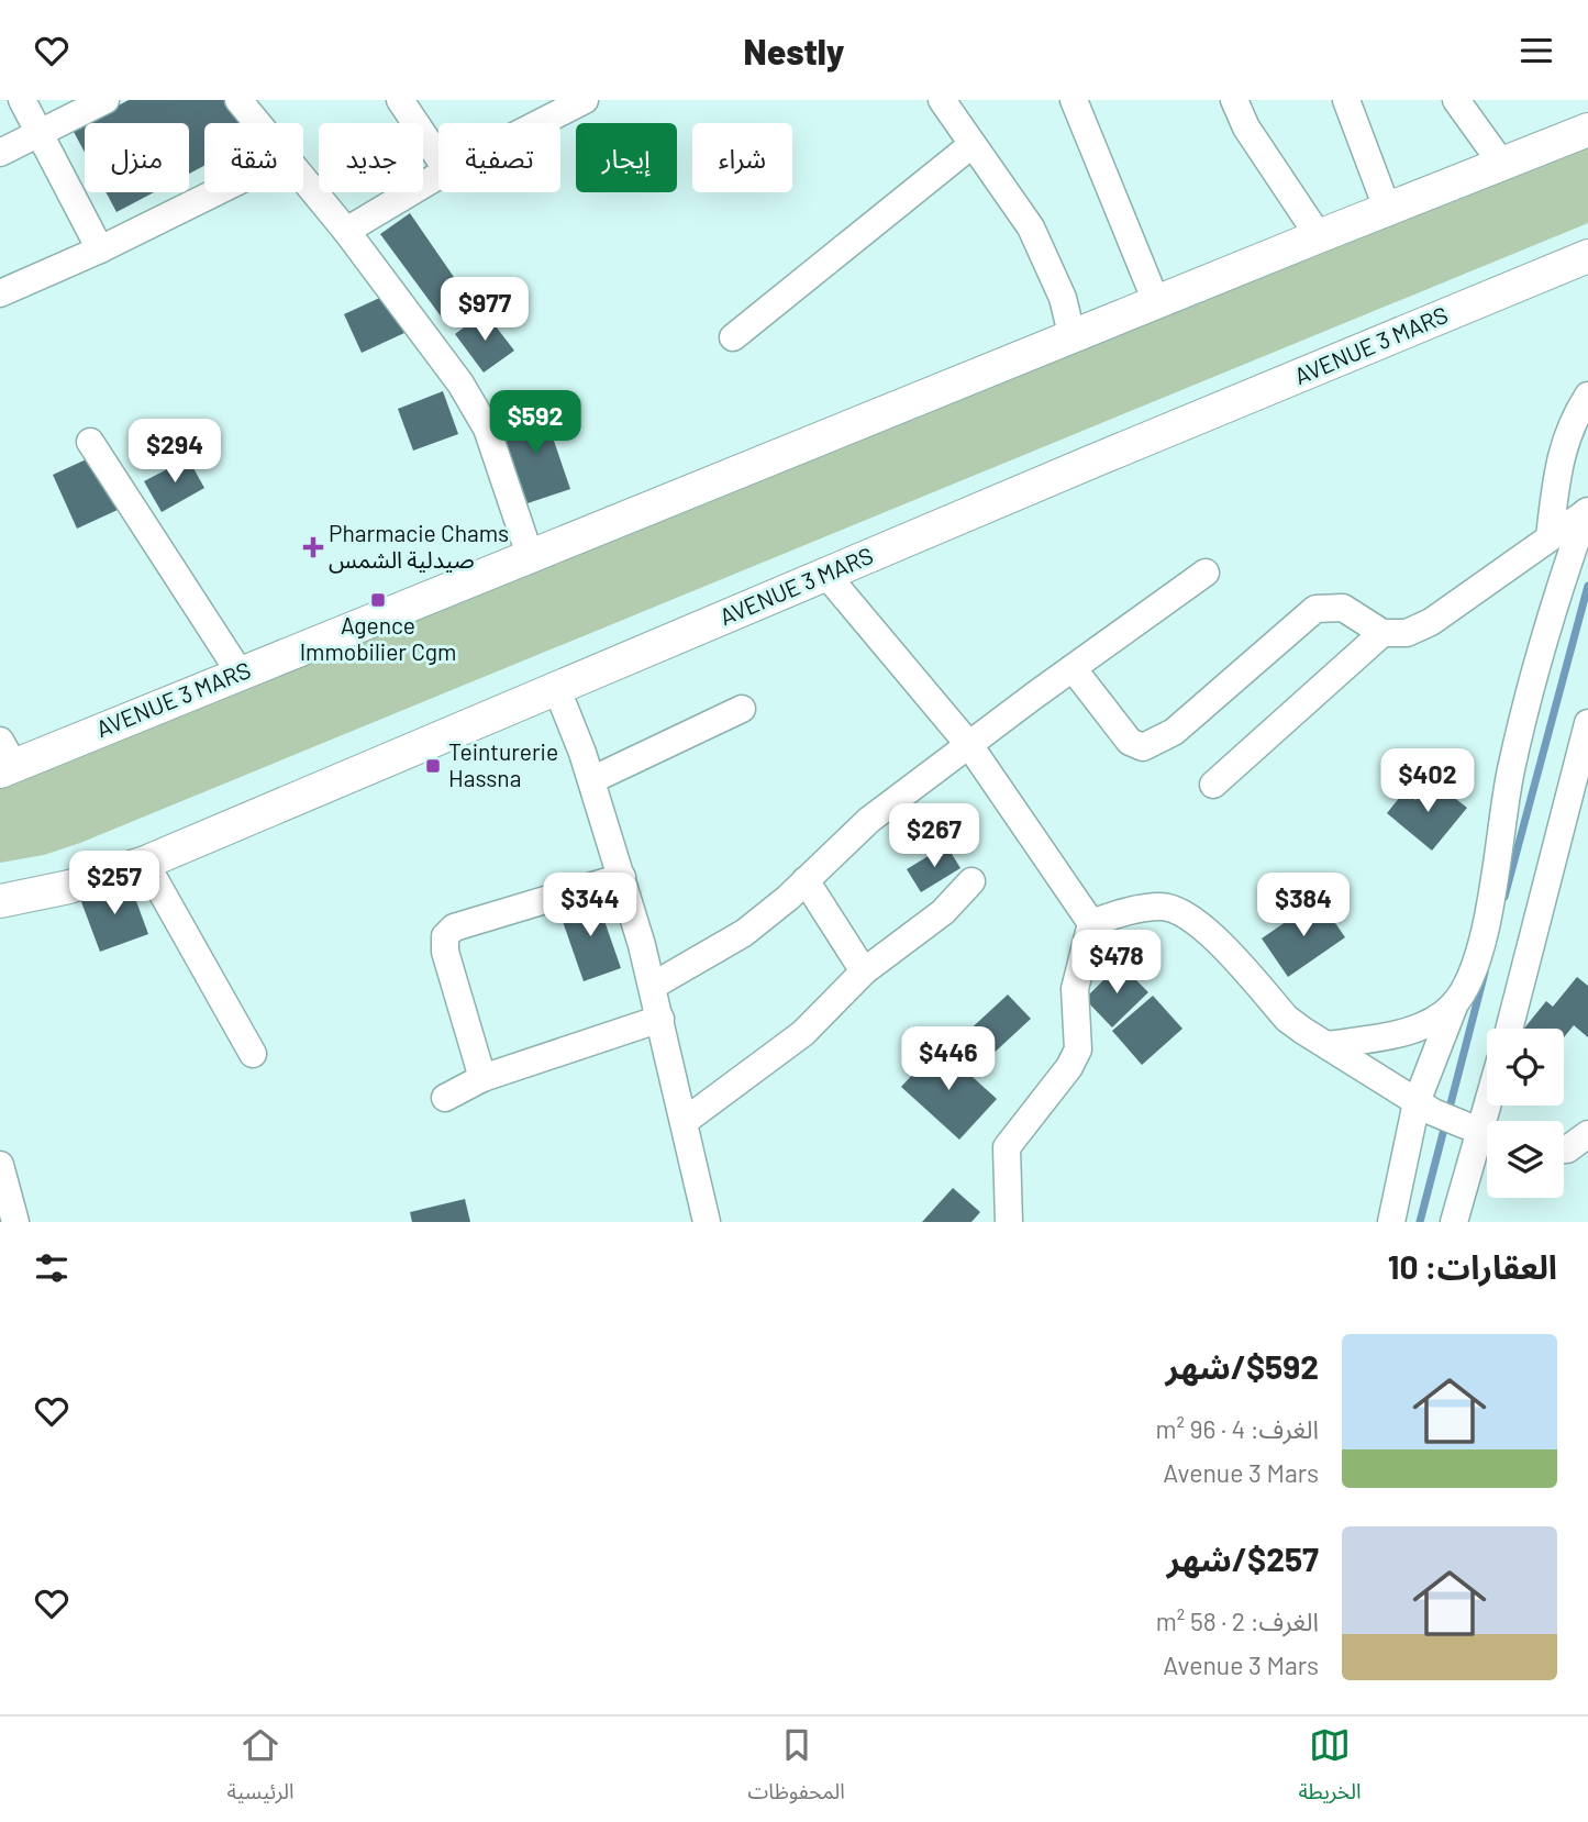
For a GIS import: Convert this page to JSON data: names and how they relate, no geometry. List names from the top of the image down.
{
  "streets": {
    "main road": ["AVENUE 3 MARS"]
  },
  "places": {
    "health": ["Pharmacie Chams صيدلية الشمس"],
    "transit": ["Agence Immobilier Cgm", "Teinturerie Hassna"]
  },
  "page": {
    "header": "Nestly",
    "chip": [
      "شراء",
      "إيجار",
      "تصفية",
      "جديد",
      "شقة",
      "منزل"
    ],
    "price": [
      "$977",
      "$592",
      "$294",
      "$402",
      "$267",
      "$257",
      "$344",
      "$384",
      "$478",
      "$446"
    ],
    "heading": "العقارات: 10",
    "list": [
      {
        "name": "$592/شهر",
        "note": "الغرف: 4 · 96 m² · Avenue 3 Mars"
      },
      {
        "name": "$257/شهر",
        "note": "الغرف: 2 · 58 m² · Avenue 3 Mars"
      }
    ],
    "tabs": ["الخريطة", "المحفوظات", "الرئيسية"]
  }
}
